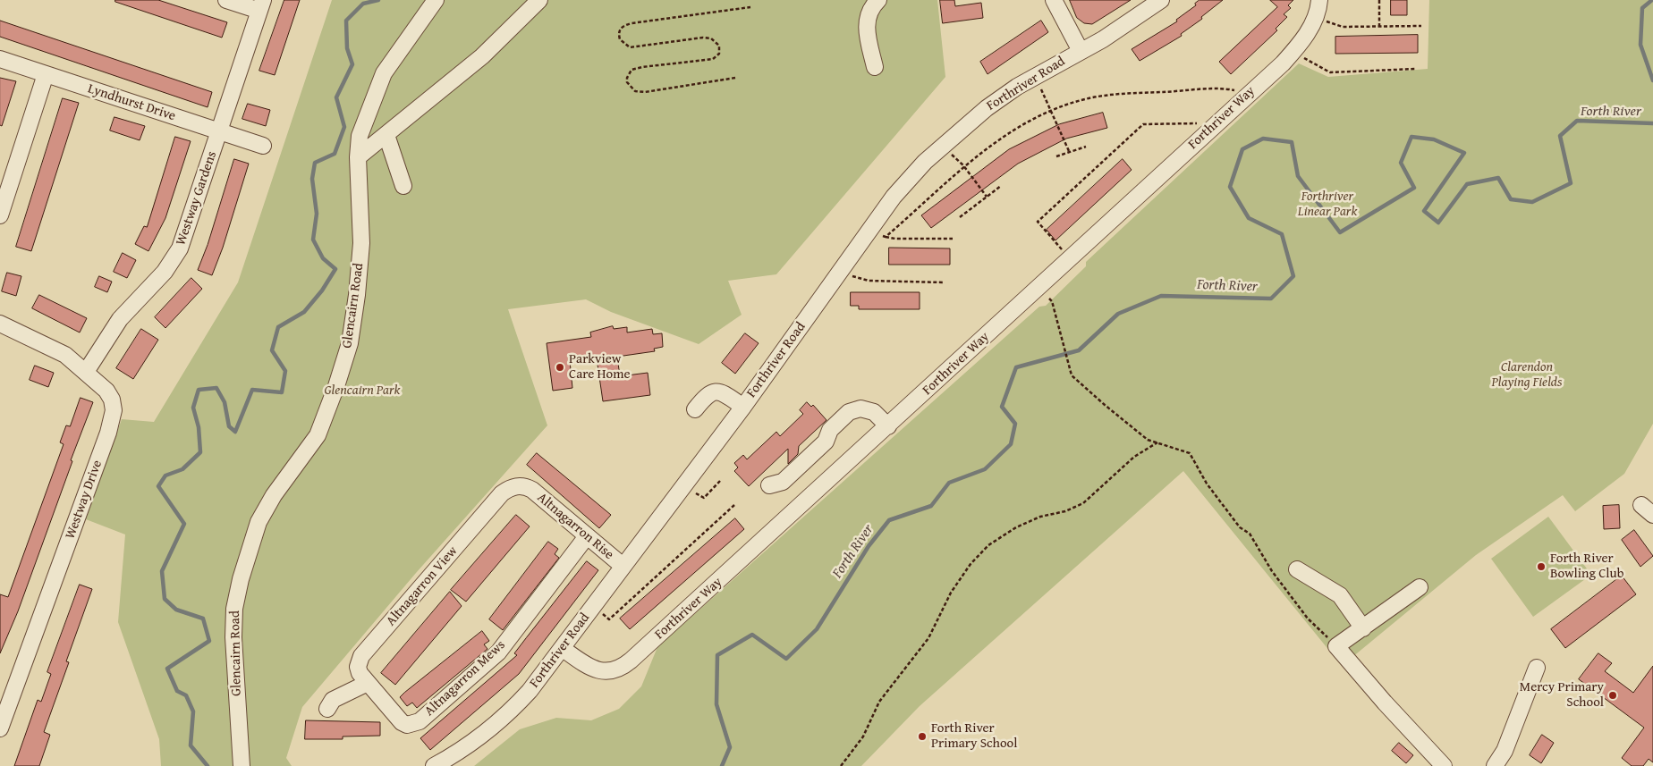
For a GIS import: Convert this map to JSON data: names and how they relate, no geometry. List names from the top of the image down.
{
  "streets": {
    "street": [
      "Forthriver Road",
      "Lyndhurst Drive",
      "Forthriver Way",
      "Westway Gardens",
      "Glencairn Road",
      "Westway Drive",
      "Altnagarron Rise",
      "Altnagarron View",
      "Altnagarron Mews"
    ]
  },
  "crossings": [
    ["Forthriver Road", "Forthriver Way"],
    ["Forthriver Road", "Altnagarron Rise"],
    ["Lyndhurst Drive", "Westway Gardens"],
    ["Westway Gardens", "Westway Drive"],
    ["Altnagarron Rise", "Altnagarron View"],
    ["Altnagarron Rise", "Altnagarron Mews"],
    ["Altnagarron View", "Altnagarron Mews"]
  ],
  "water": ["Forth River"],
  "parks": ["Forthriver Linear Park", "Clarendon Playing Fields", "Glencairn Park"],
  "places": [
    "Parkview Care Home",
    "Forth River Bowling Club",
    "Mercy Primary School",
    "Forth River Primary School"
  ]
}
